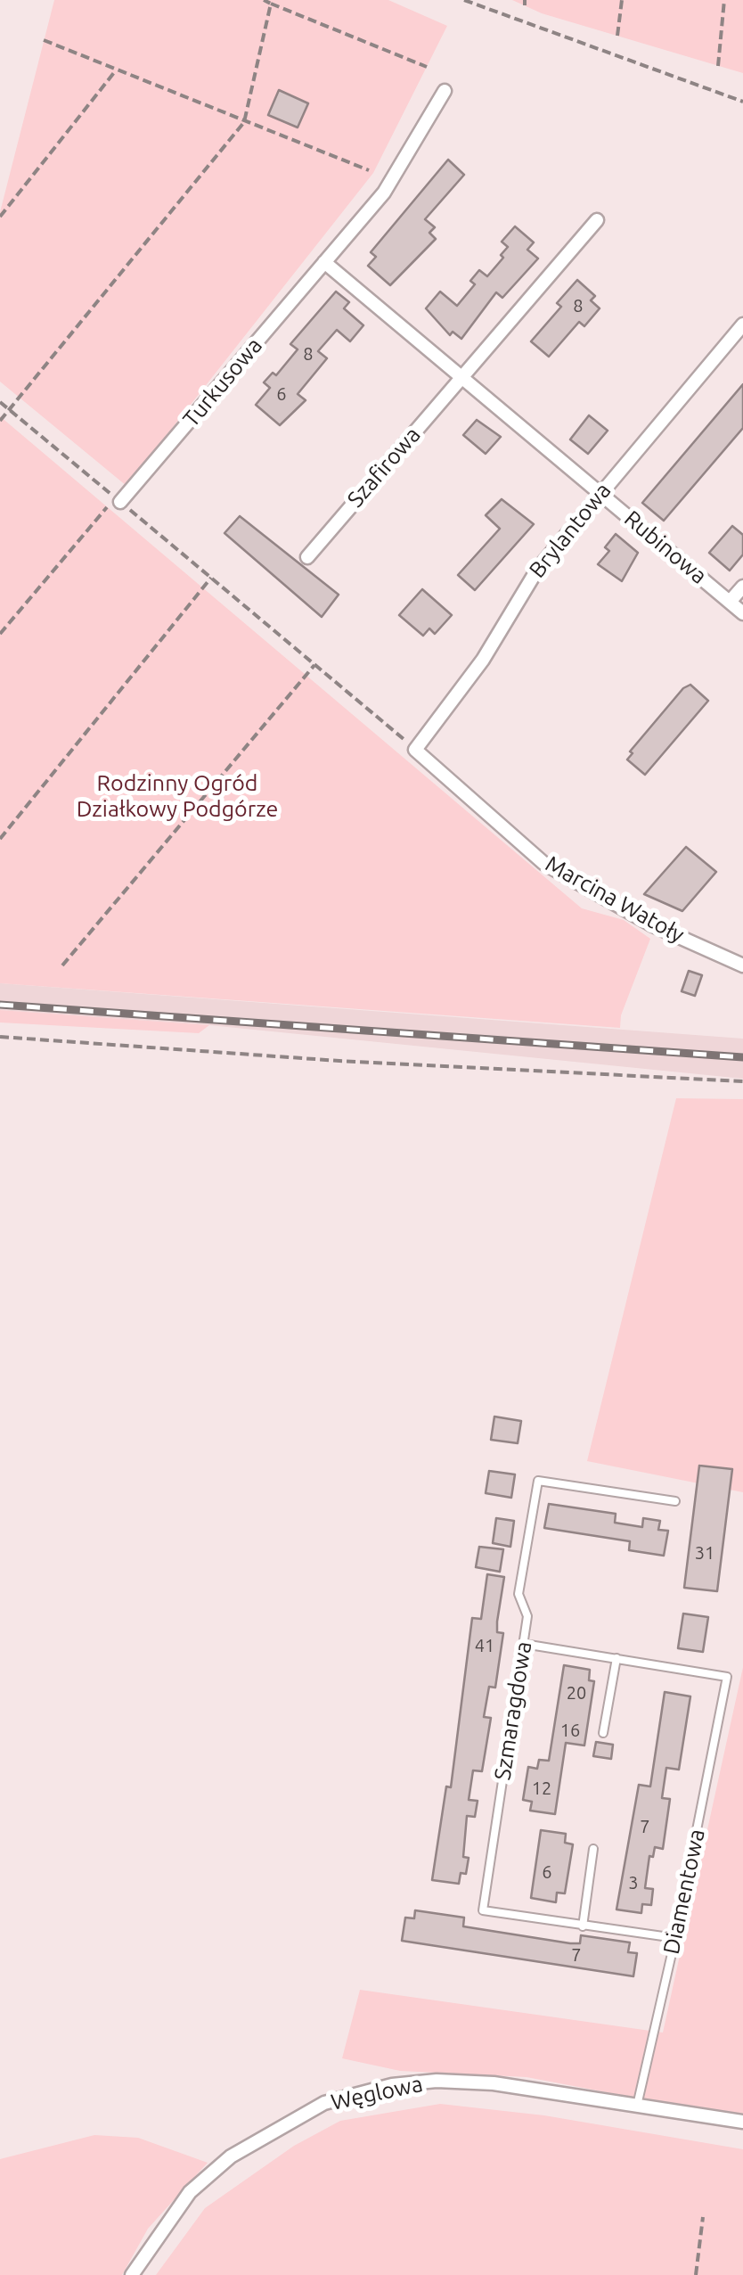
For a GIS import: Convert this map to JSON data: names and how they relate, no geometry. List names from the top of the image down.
{
  "streets": {
    "street": [
      "Turkusowa",
      "Szafirowa",
      "Brylantowa",
      "Rubinowa",
      "Marcina Watoły",
      "Węglowa"
    ],
    "lane": ["Szmaragdowa", "Diamentowa"]
  },
  "crossings": [
    ["Brylantowa", "Rubinowa"],
    ["Brylantowa", "Marcina Watoły"],
    ["Diamentowa", "Węglowa"]
  ],
  "parks": ["Rodzinny Ogród Działkowy Podgórze"],
  "house_numbers": [
    "8",
    "8",
    "6",
    "31",
    "41",
    "20",
    "16",
    "12",
    "7",
    "6",
    "3",
    "7"
  ]
}
